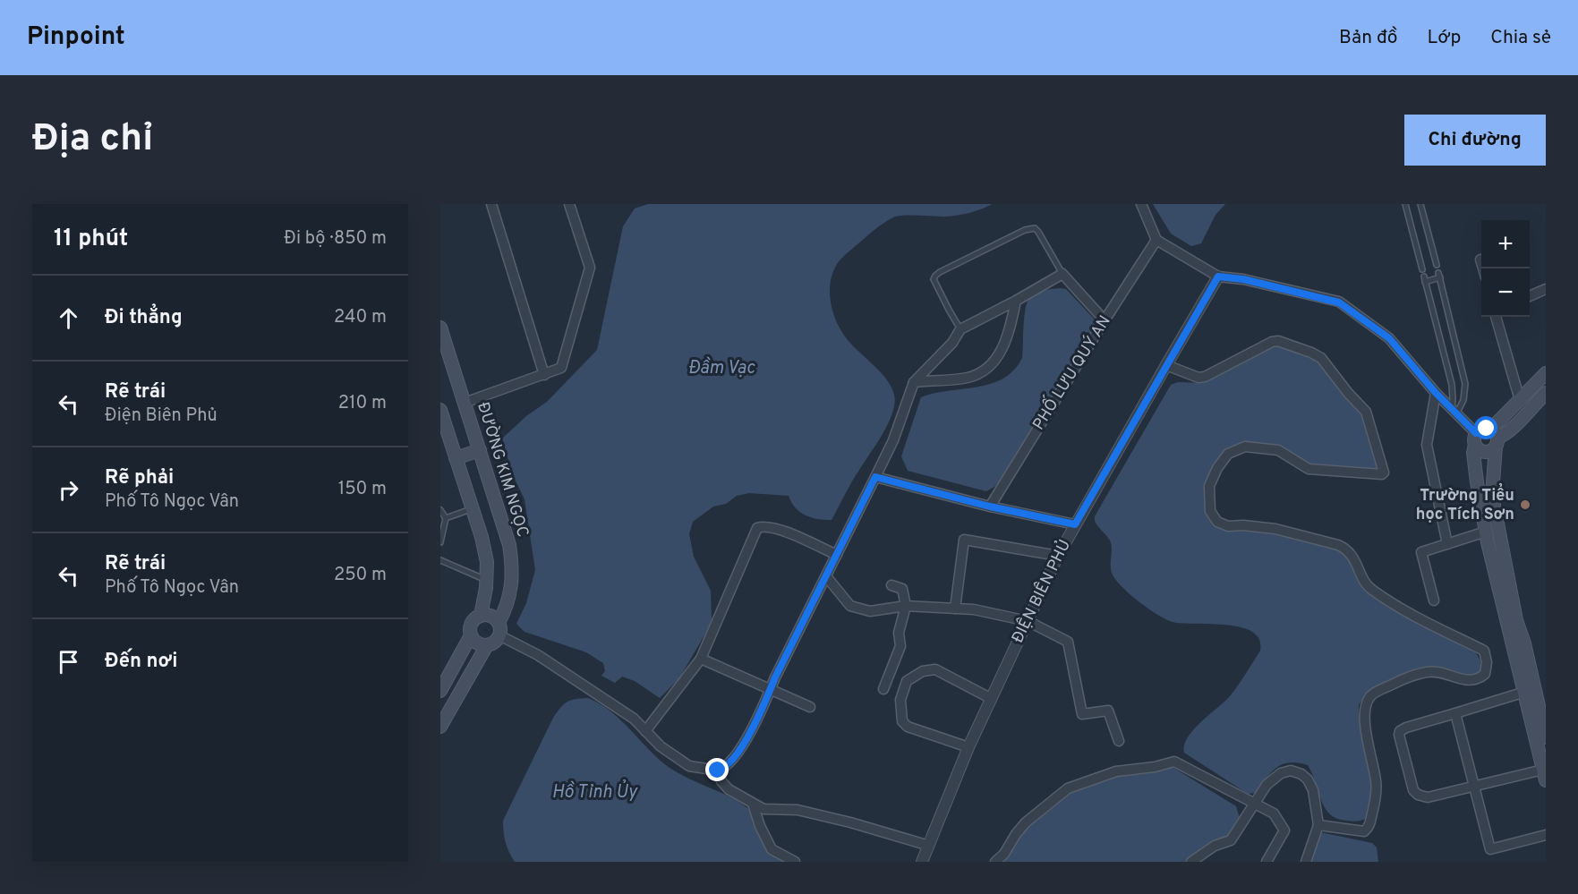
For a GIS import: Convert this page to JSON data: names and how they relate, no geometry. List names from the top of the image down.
{
  "streets": {
    "main road": ["ĐƯỜNG KIM NGỌC"],
    "street": ["PHỐ LƯU QUÝ AN", "ĐIỆN BIÊN PHỦ"]
  },
  "water": ["Đầm Vạc", "Hồ Tỉnh Ủy"],
  "places": ["Trường Tiểu học Tích Sơn"],
  "page": {
    "header": "Pinpoint",
    "nav": ["Bản đồ", "Lớp", "Chia sẻ"],
    "buttons": "Chỉ đường",
    "title": "Địa chỉ",
    "heading": ["11 phút", "Đi bộ · 850 m"],
    "map_buttons": ["+", "−"],
    "list": [
      ["Đi thẳng", "240 m"],
      ["Rẽ trái", "Điện Biên Phủ", "210 m"],
      ["Rẽ phải", "Phố Tô Ngọc Vân", "150 m"],
      ["Rẽ trái", "Phố Tô Ngọc Vân", "250 m"],
      "Đến nơi"
    ]
  }
}
